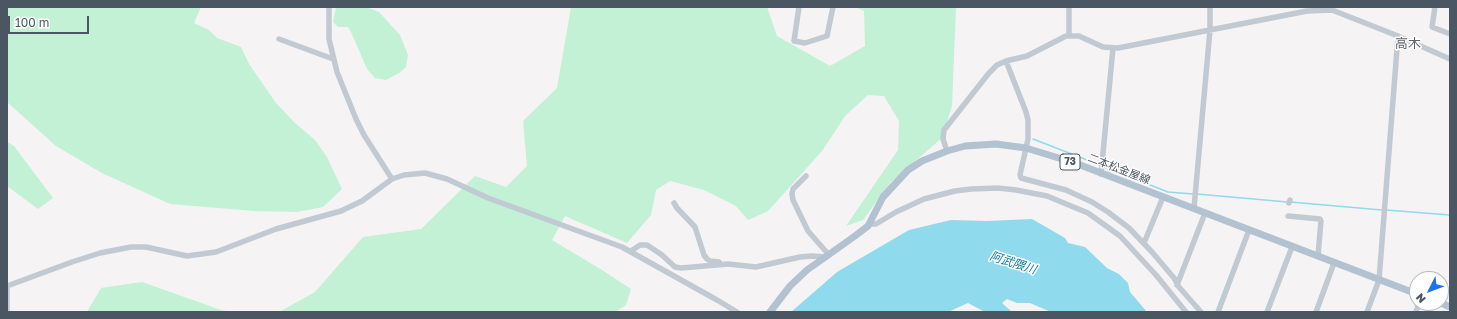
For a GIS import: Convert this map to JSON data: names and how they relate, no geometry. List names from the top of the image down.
{
  "streets": {
    "main road": ["73", "二本松金屋線"]
  },
  "districts": ["高木"],
  "water": ["阿武隈川"],
  "scale_bar": "100 m",
  "north": "bottom left"
}
